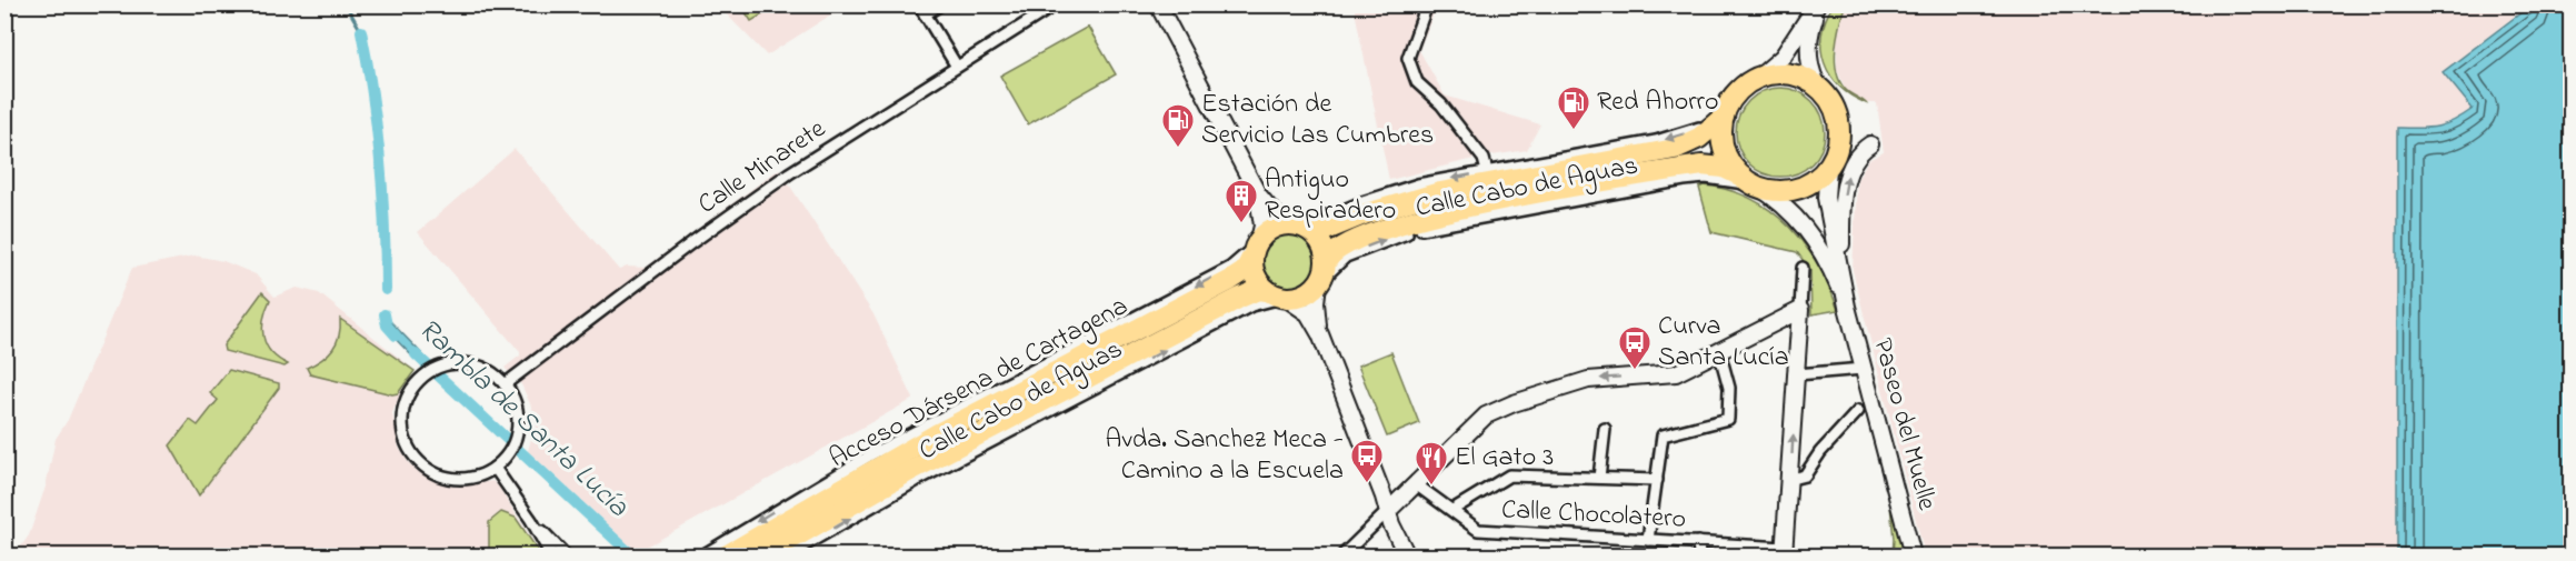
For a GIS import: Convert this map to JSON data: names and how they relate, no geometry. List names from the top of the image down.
{
  "streets": {
    "highway": ["Acceso Dársena de Cartagena"],
    "street": [
      "Calle Minarete",
      "Calle Cabo de Aguas",
      "Paseo del Muelle",
      "Calle Chocolatero"
    ]
  },
  "crossings": [
    ["Calle Cabo de Aguas", "Acceso Dársena de Cartagena"]
  ],
  "water": ["Rambla de Santa Lucía"],
  "places": {
    "fuel station": ["Red Ahorro", "Estación de Servicio Las Cumbres"],
    "building": ["Antiguo Respiradero"],
    "bus stop": ["Curva Santa Lucía", "Avda. Sanchez Meca - Camino a la Escuela"],
    "restaurant": ["El Gato 3"]
  }
}
